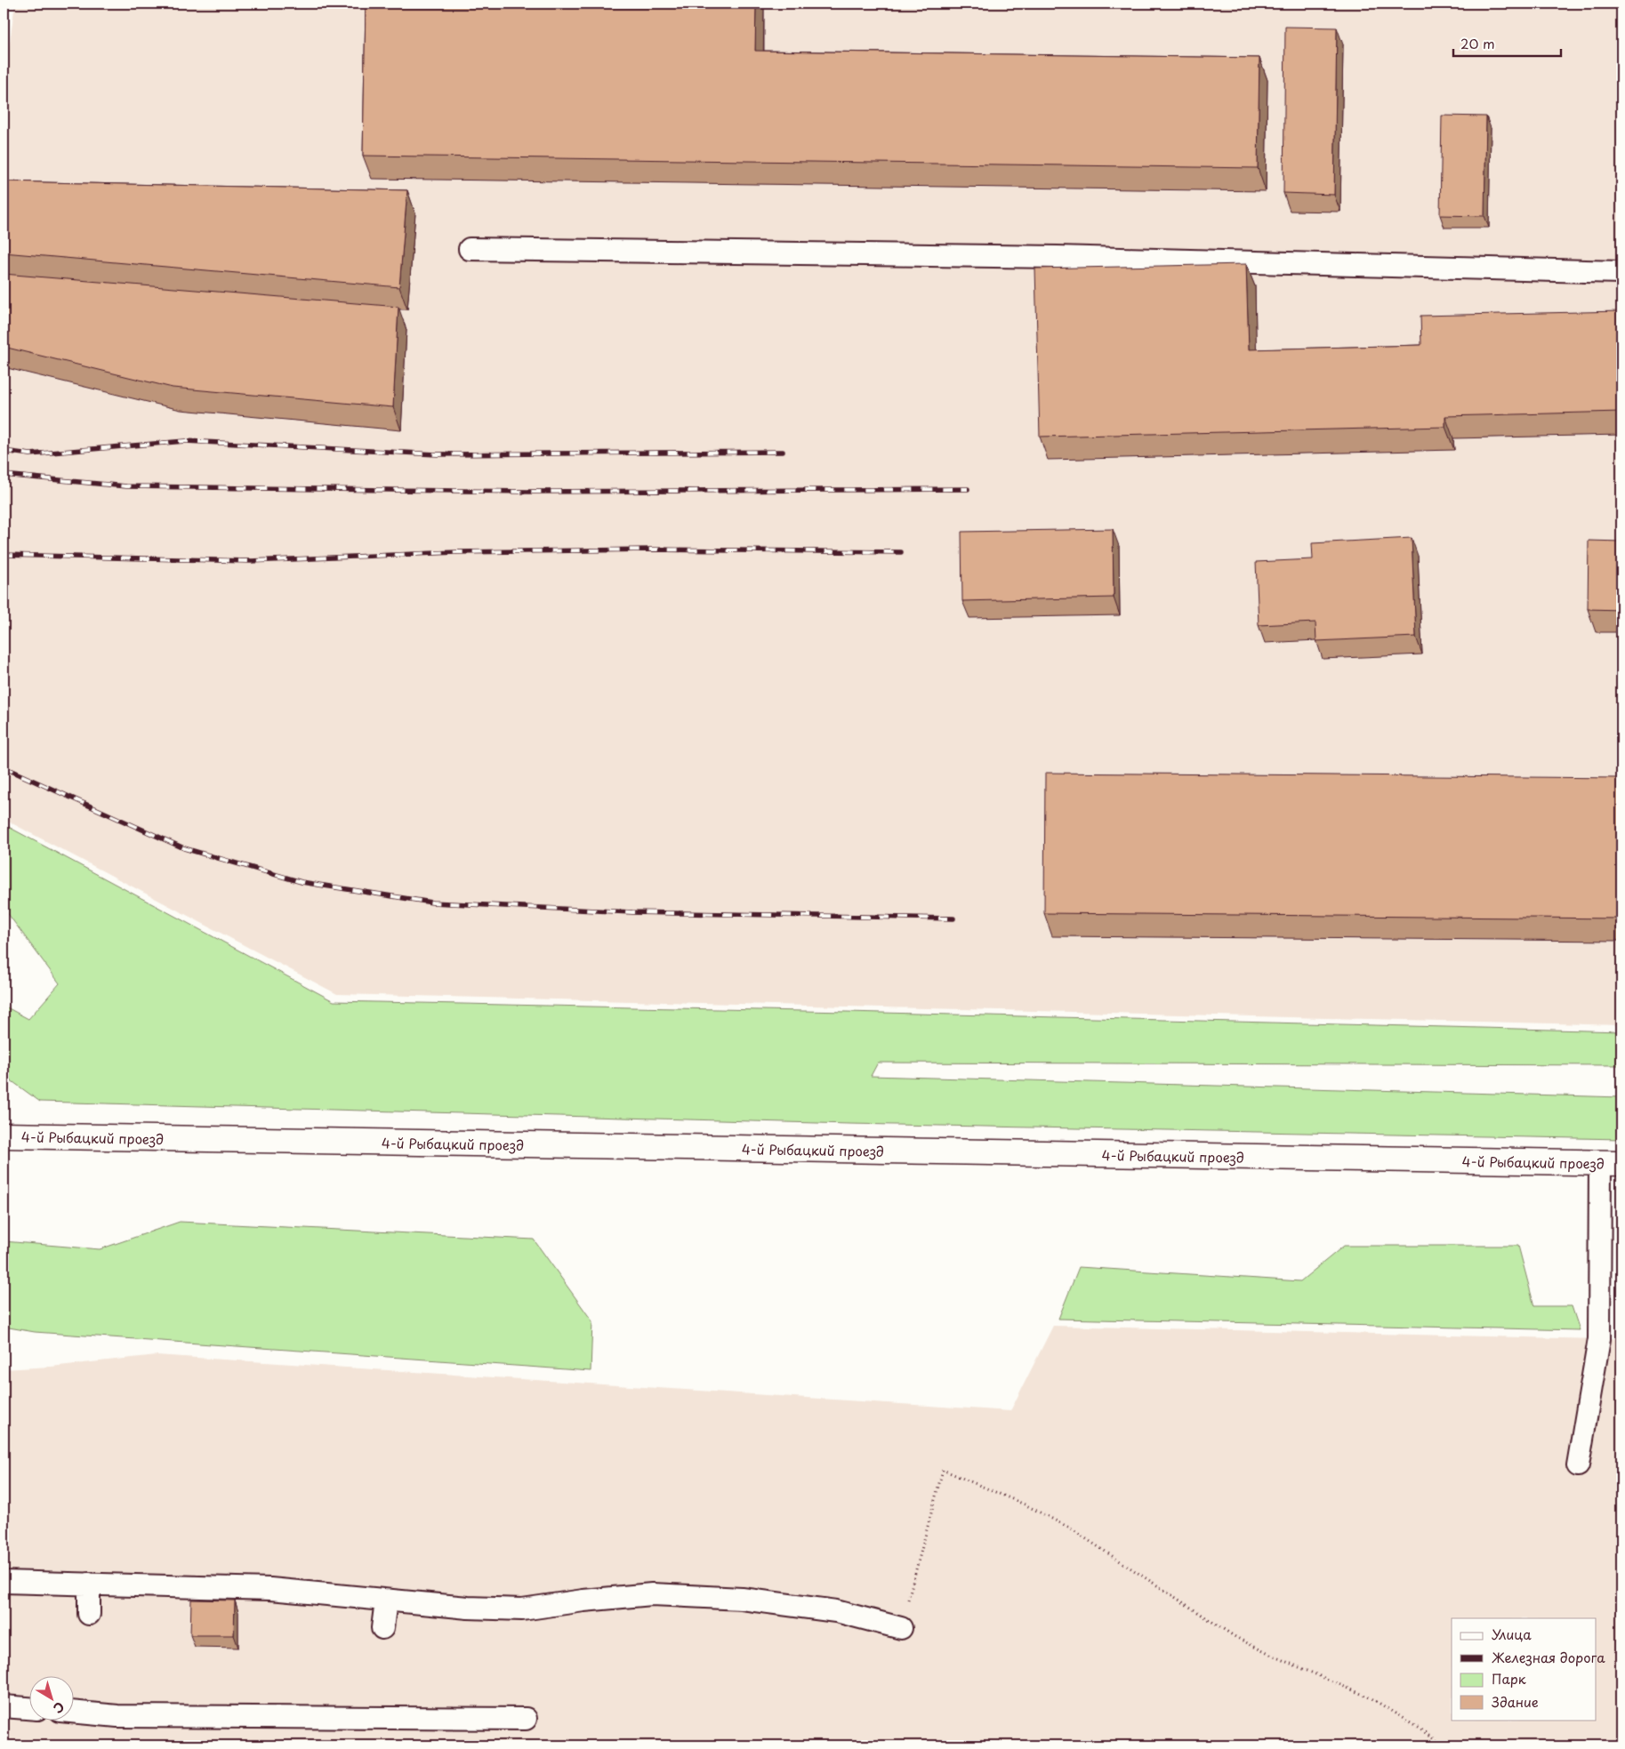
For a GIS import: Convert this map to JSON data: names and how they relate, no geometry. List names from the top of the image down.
{
  "streets": {
    "street": ["4-й Рыбацкий проезд"]
  },
  "legend": [
    "Улица",
    "Железная дорога",
    "Парк",
    "Здание"
  ],
  "scale_bar": "20 m",
  "north": "bottom right"
}
